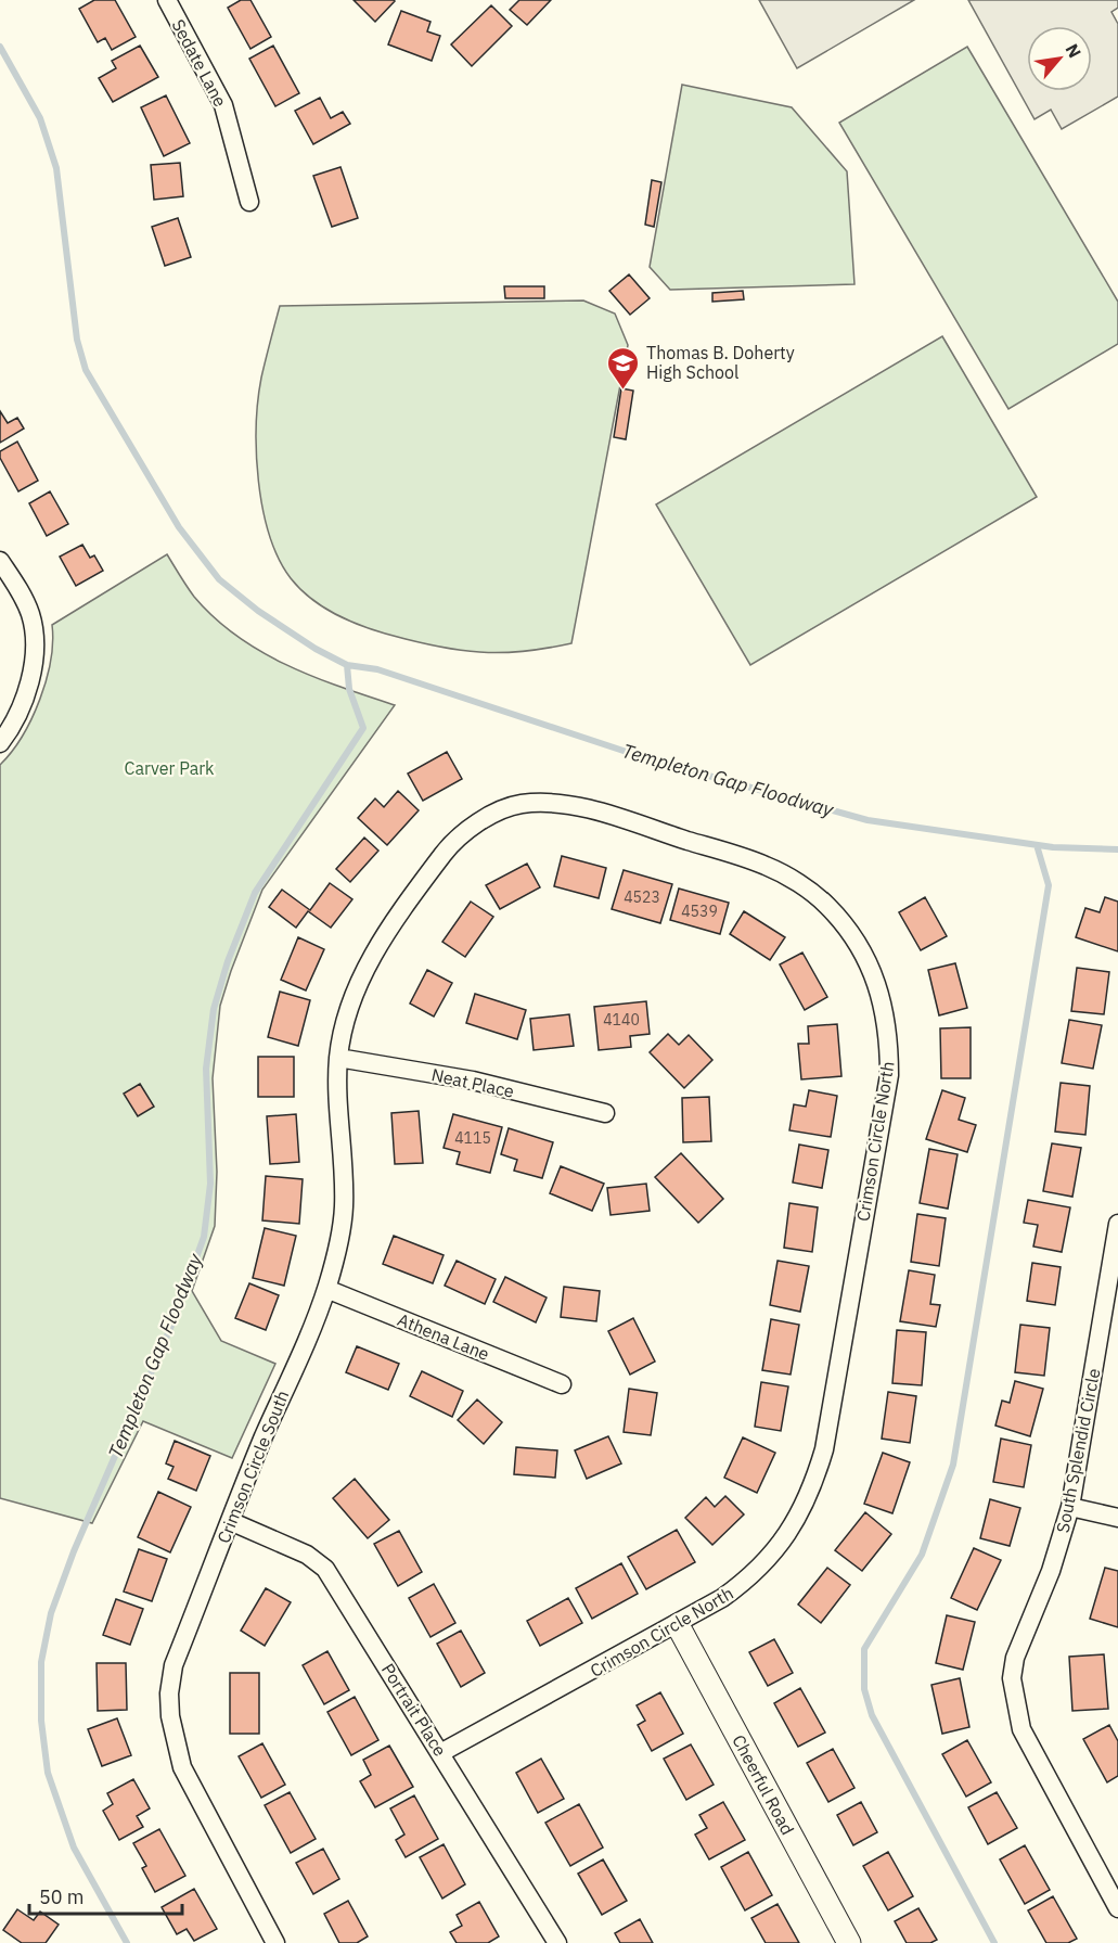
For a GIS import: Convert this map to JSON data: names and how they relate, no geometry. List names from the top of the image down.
{
  "streets": {
    "street": [
      "Sedate Lane",
      "Neat Place",
      "Crimson Circle North",
      "Athena Lane",
      "South Splendid Circle",
      "Crimson Circle South",
      "Portrait Place",
      "Cheerful Road"
    ]
  },
  "crossings": [
    ["Neat Place", "Crimson Circle South"],
    ["Crimson Circle North", "Crimson Circle South"],
    ["Crimson Circle North", "Portrait Place"],
    ["Crimson Circle North", "Cheerful Road"],
    ["Athena Lane", "Crimson Circle South"],
    ["Crimson Circle South", "Portrait Place"]
  ],
  "water": ["Templeton Gap Floodway"],
  "parks": ["Carver Park"],
  "places": {
    "school or university": ["Thomas B. Doherty High School"]
  },
  "house_numbers": [
    "4523",
    "4539",
    "4140",
    "4115"
  ],
  "scale_bar": "50 m",
  "north": "top right"
}
